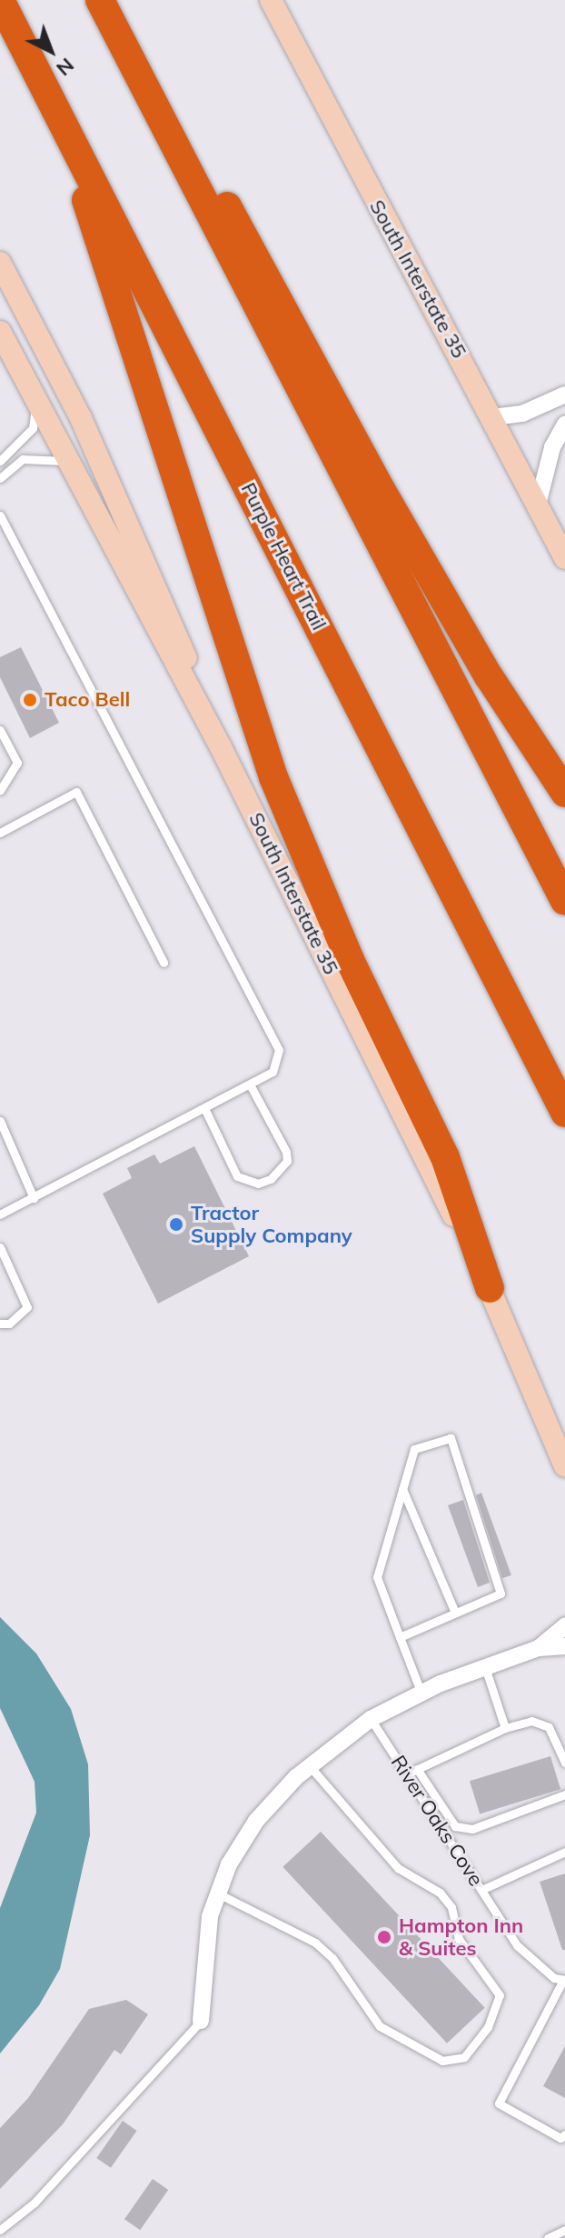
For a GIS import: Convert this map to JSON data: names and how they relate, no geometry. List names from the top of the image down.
{
  "streets": {
    "highway": ["Purple Heart Trail"],
    "main road": ["South Interstate 35"],
    "lane": ["River Oaks Cove"]
  },
  "places": ["Taco Bell", "Tractor Supply Company", "Hampton Inn & Suites"],
  "north": "bottom right"
}
